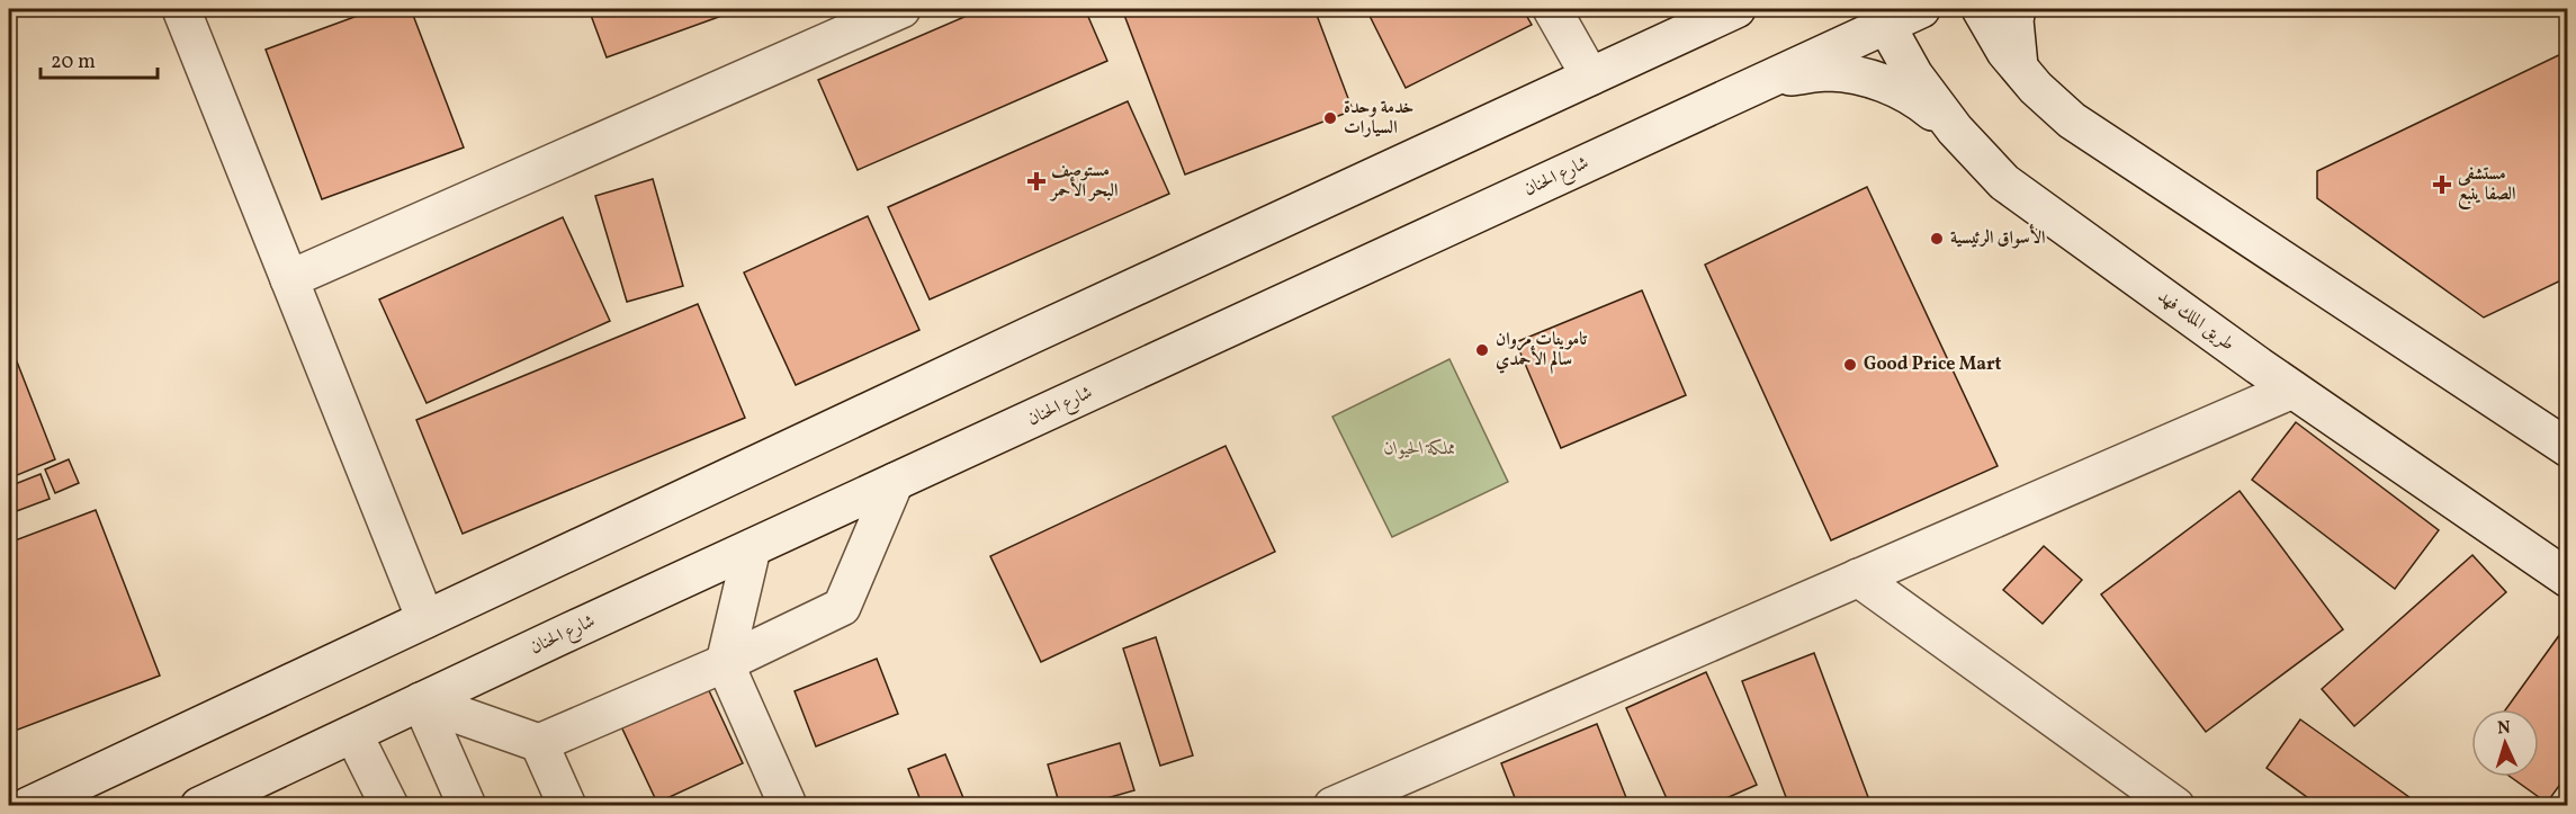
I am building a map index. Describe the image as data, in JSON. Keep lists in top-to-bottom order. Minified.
{"streets":{"main road":["شارع الحنان","طريق الملك فهد"]},"crossings":[["شارع الحنان","طريق الملك فهد"]],"parks":["مملكة الحيوان"],"places":{"other":["خدمة وحدة السيارات","الأسواق الرئيسية","تاموينات مروان سالم الأحمدي","Good Price Mart"],"health":["مستوصف البحر الأحمر","مستشفى الصفا ينبع"]},"scale_bar":"20 m","north":"top"}
